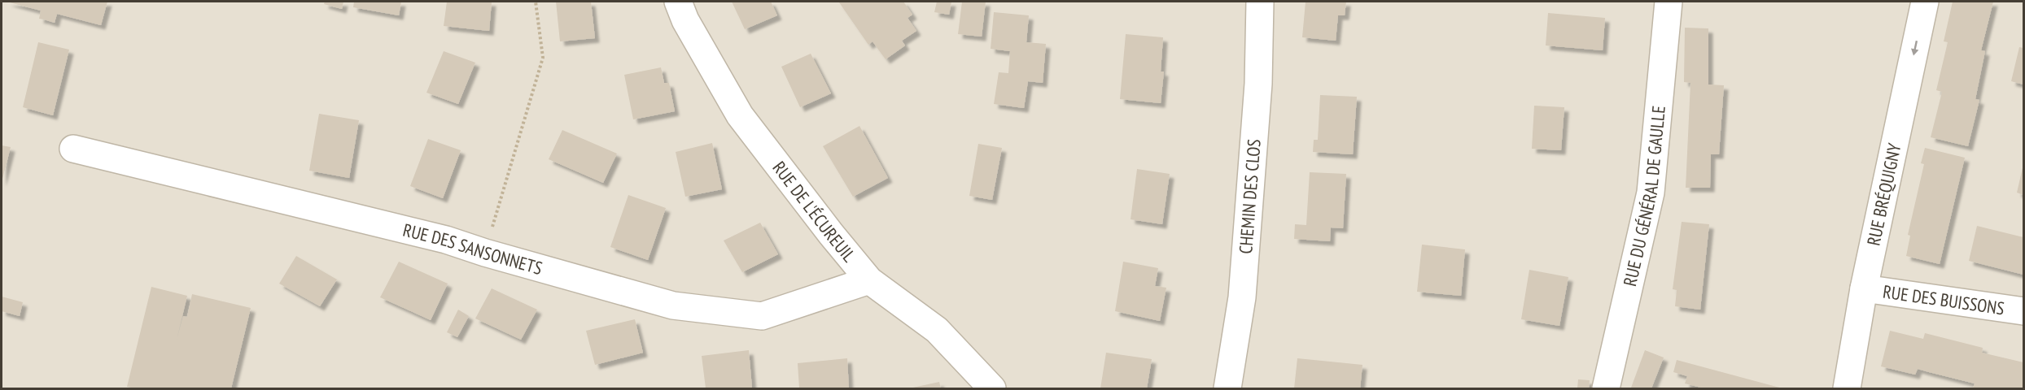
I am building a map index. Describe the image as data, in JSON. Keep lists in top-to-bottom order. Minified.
{"streets":{"street":["RUE BRÉQUIGNY","CHEMIN DES CLOS","RUE DU GÉNÉRAL DE GAULLE","RUE DE L'ÉCUREUIL","RUE DES SANSONNETS","RUE DES BUISSONS"]},"crossings":[["RUE BRÉQUIGNY","RUE DES BUISSONS"],["RUE DE L'ÉCUREUIL","RUE DES SANSONNETS"]],"one_way":["RUE BRÉQUIGNY"]}
